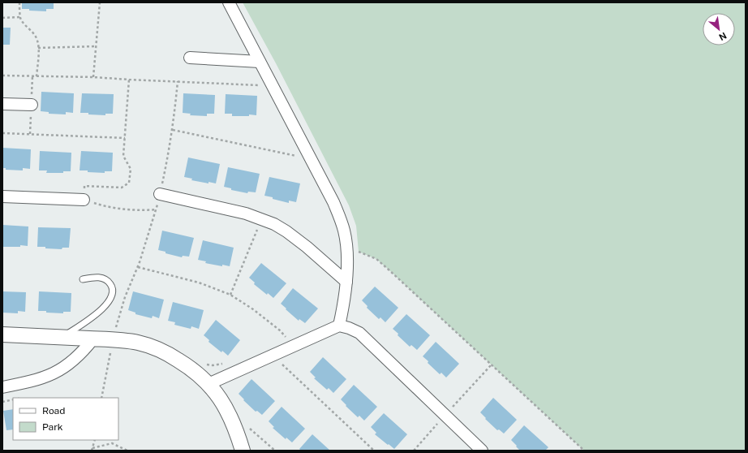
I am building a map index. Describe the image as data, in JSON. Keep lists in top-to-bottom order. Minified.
{"legend":["Road","Park"],"north":"bottom right"}
